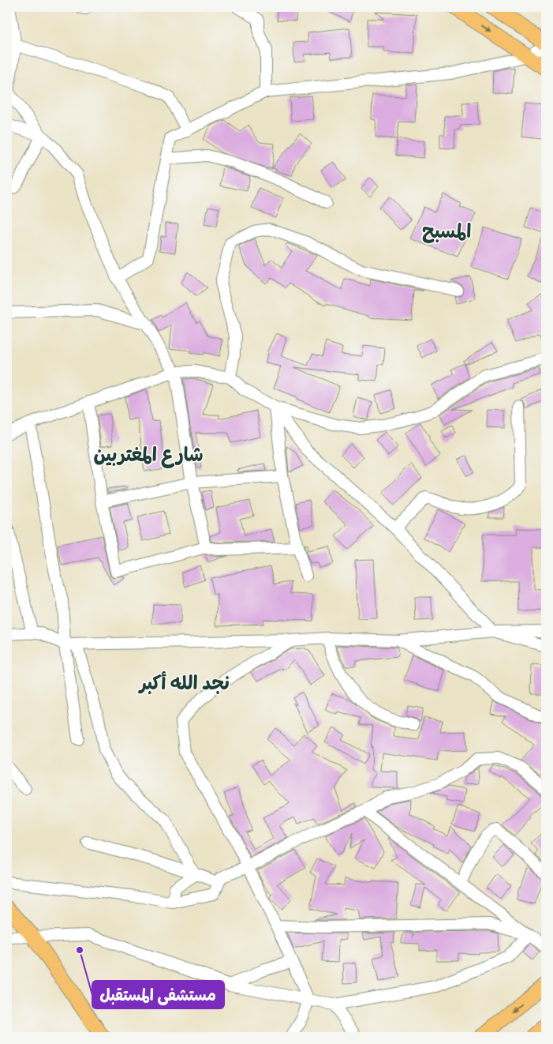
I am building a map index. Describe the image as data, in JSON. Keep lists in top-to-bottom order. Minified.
{"districts":["المسبح","شارع المغتربين","نجد الله أكبر"],"places":["مستشفى المستقبل"]}
